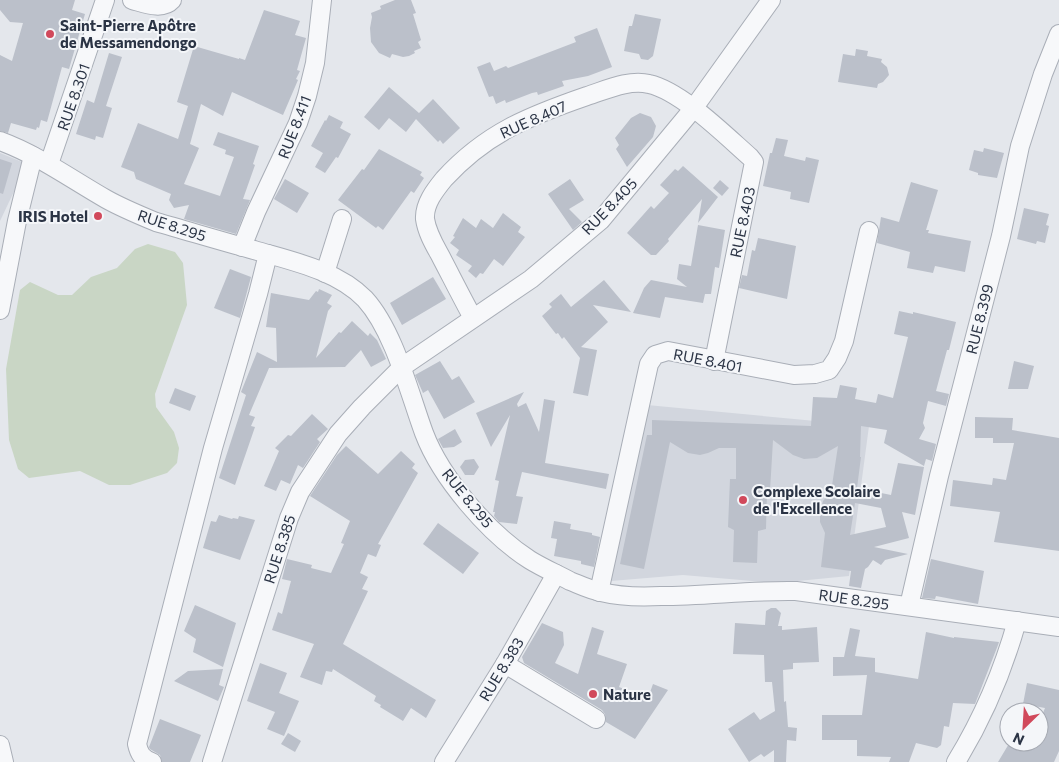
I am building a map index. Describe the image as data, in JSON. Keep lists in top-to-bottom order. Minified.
{"streets":{"street":["RUE 8.301","RUE 8.407","RUE 8.411","RUE 8.405","RUE 8.403","RUE 8.295","RUE 8.399","RUE 8.401","RUE 8.385","RUE 8.383"]},"crossings":[["RUE 8.301","RUE 8.295"],["RUE 8.407","RUE 8.405"],["RUE 8.407","RUE 8.403"],["RUE 8.411","RUE 8.295"],["RUE 8.405","RUE 8.403"],["RUE 8.405","RUE 8.295"],["RUE 8.405","RUE 8.385"],["RUE 8.403","RUE 8.401"],["RUE 8.295","RUE 8.399"],["RUE 8.295","RUE 8.401"],["RUE 8.295","RUE 8.385"],["RUE 8.295","RUE 8.383"]],"places":["Saint-Pierre Apôtre de Messamendongo","IRIS Hotel","Complexe Scolaire de l'Excellence","Nature"],"north":"bottom left"}
